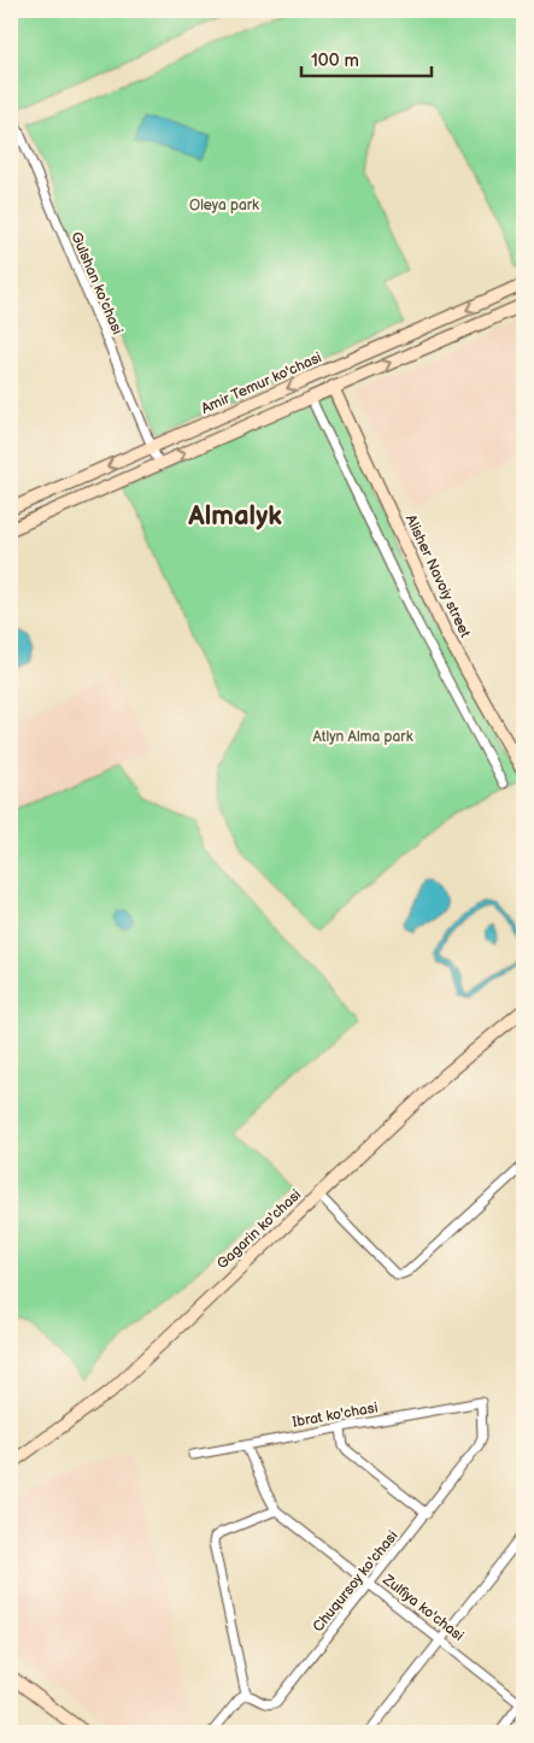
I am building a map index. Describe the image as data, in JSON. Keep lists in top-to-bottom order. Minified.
{"streets":{"main road":["Amir Temur ko'chasi","Alisher Navoiy street","Gagarin ko'chasi"],"street":["Gulshan ko'chasi","Ibrat ko'chasi","Chuqursoy ko'chasi","Zulfiya ko'chasi"]},"crossings":[["Gulshan ko'chasi","Amir Temur ko'chasi"],["Ibrat ko'chasi","Chuqursoy ko'chasi"],["Ibrat ko'chasi","Zulfiya ko'chasi"],["Chuqursoy ko'chasi","Zulfiya ko'chasi"]],"districts":["Almalyk"],"parks":["Oleya park","Atlyn Alma park"],"scale_bar":"100 m"}
